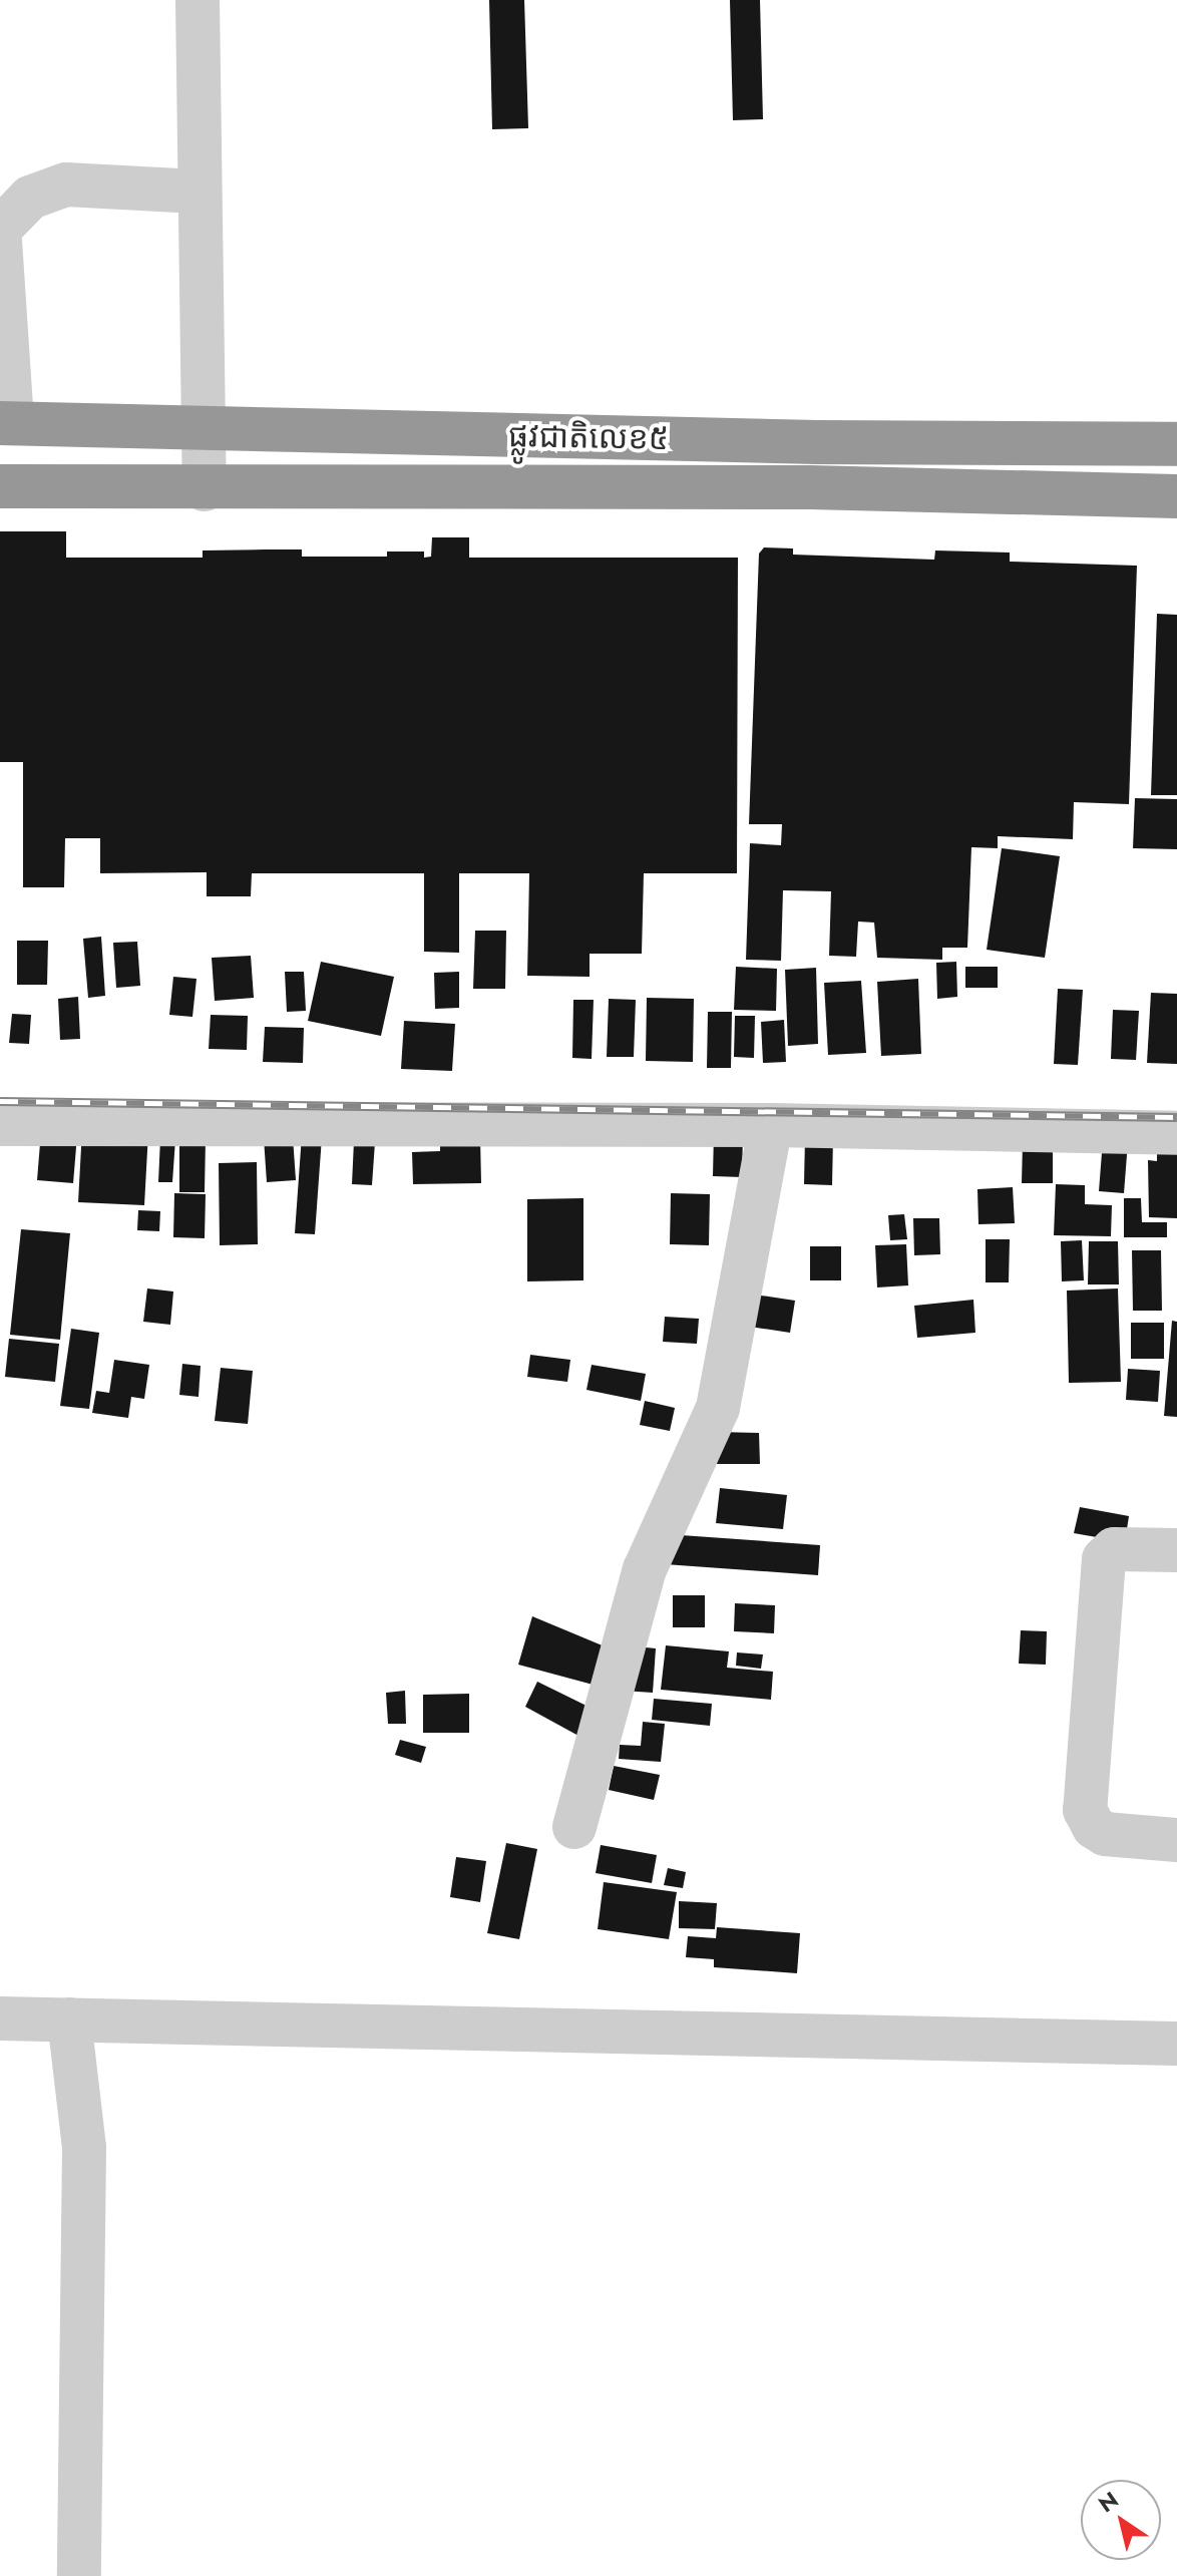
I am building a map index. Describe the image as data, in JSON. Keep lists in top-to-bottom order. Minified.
{"streets":{"highway":["ផ្លូវជាតិលេខ៥"]},"north":"top left"}
